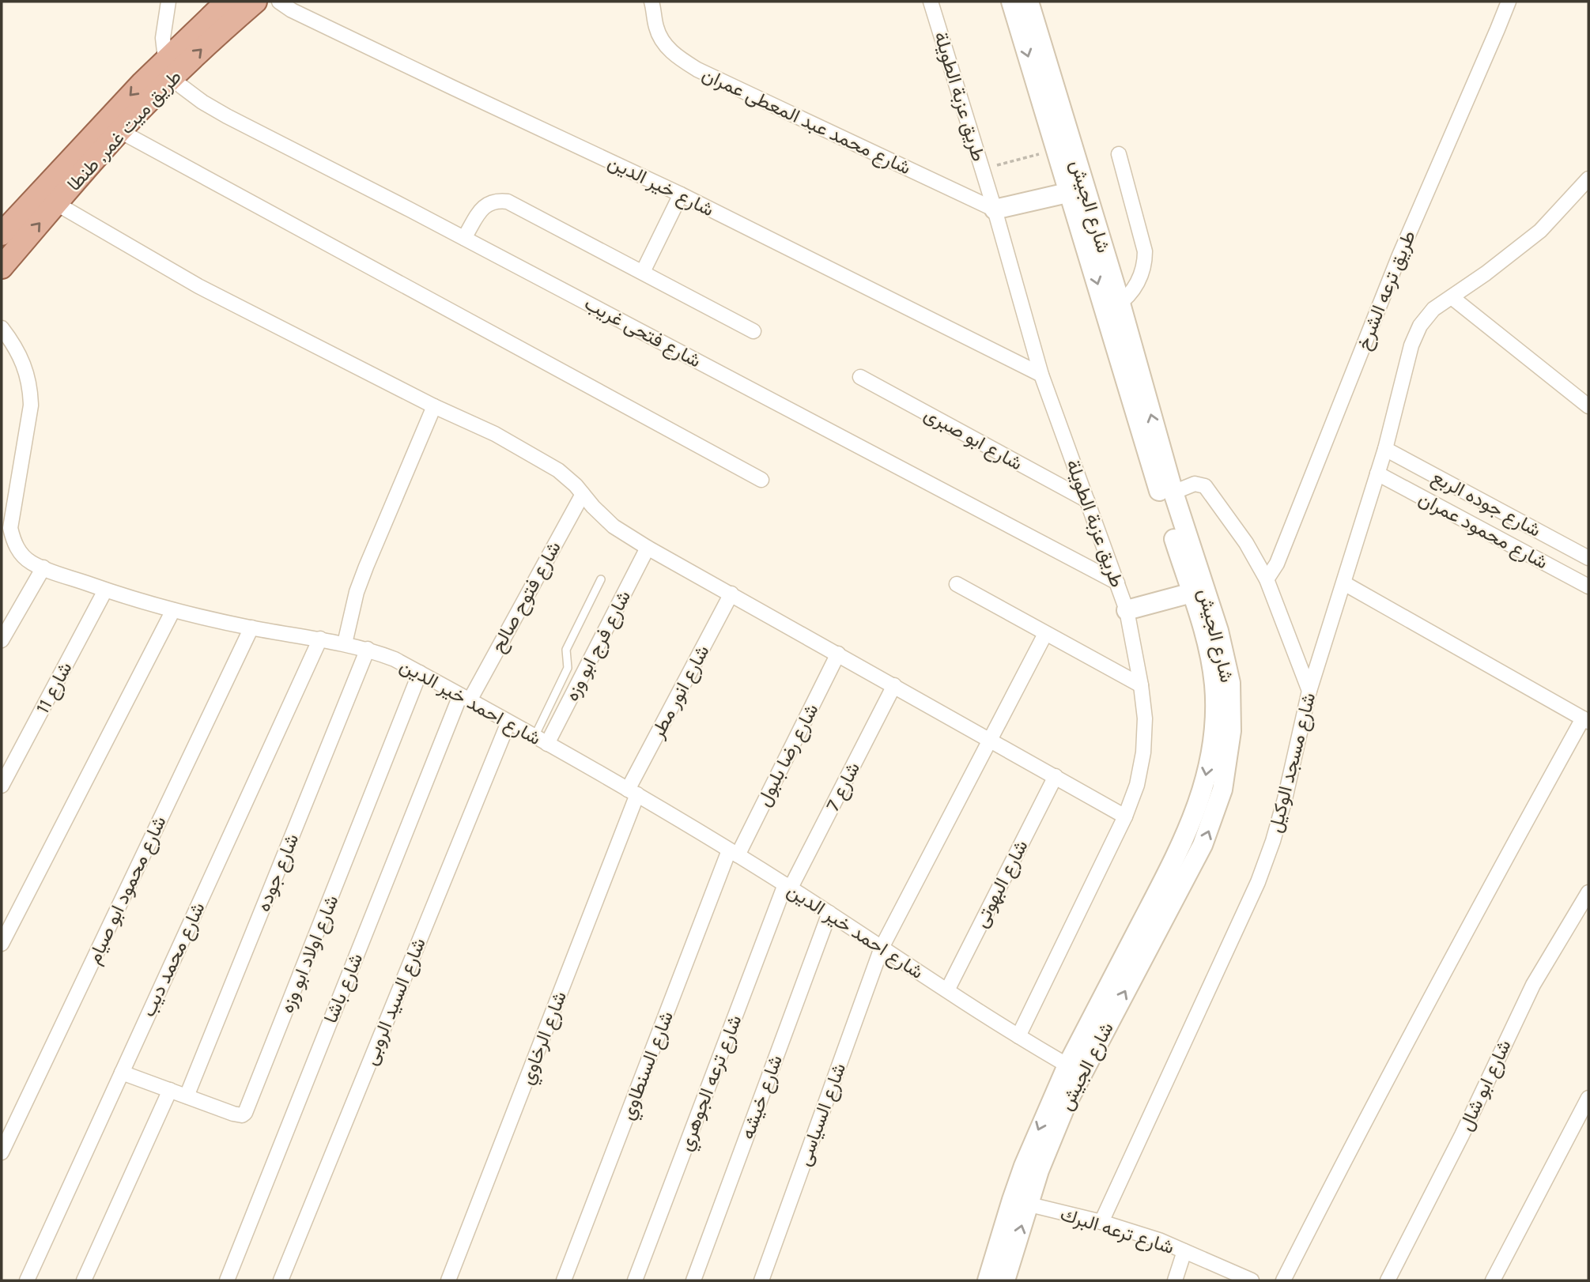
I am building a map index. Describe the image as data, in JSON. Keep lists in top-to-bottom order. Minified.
{"streets":{"main road":["طريق ميت غمر, طنطا","شارع الجيش"],"street":["طريق عزبة الطويلة","شارع محمد عبد المعطى عمران","شارع خير الدين","طريق ترعه الشرخ","شارع فتحى غريب","شارع ابو صبرى","شارع جوده الربع","شارع محمود عمران","شارع فتوح صالح","شارع فرج ابو وزه","شارع 11","شارع انور مطر","شارع احمد خير الدين","شارع رضا بلبول","شارع مسجد الوكيل","شارع 7","شارع جوده","شارع البهوتى","شارع محمود ابو صيام","شارع اولاد ابو وزه","شارع محمد ديب","شارع باشا","شارع السيد الروبى","شارع الرخاوي","شارع السنطاوي","شارع ترعه الجوهري","شارع ابو شال","شارع خيشه","شارع السياسى","شارع ترعه البرك"]},"crossings":[["طريق عزبة الطويلة","شارع محمد عبد المعطى عمران"],["طريق عزبة الطويلة","شارع خير الدين"],["طريق عزبة الطويلة","شارع فتحى غريب"],["طريق عزبة الطويلة","شارع ابو صبرى"],["طريق عزبة الطويلة","شارع احمد خير الدين"],["طريق ميت غمر, طنطا","شارع فتحى غريب"],["شارع الجيش","شارع احمد خير الدين"],["شارع الجيش","شارع ترعه البرك"],["شارع جوده الربع","شارع مسجد الوكيل"],["شارع محمود عمران","شارع مسجد الوكيل"],["شارع فتوح صالح","شارع احمد خير الدين"],["شارع فتوح صالح","شارع باشا"],["شارع فرج ابو وزه","شارع احمد خير الدين"],["شارع 11","شارع احمد خير الدين"],["شارع انور مطر","شارع احمد خير الدين"],["شارع انور مطر","شارع الرخاوي"],["شارع احمد خير الدين","شارع رضا بلبول"],["شارع احمد خير الدين","شارع 7"],["شارع احمد خير الدين","شارع جوده"],["شارع احمد خير الدين","شارع البهوتى"],["شارع احمد خير الدين","شارع محمود ابو صيام"],["شارع احمد خير الدين","شارع اولاد ابو وزه"],["شارع احمد خير الدين","شارع محمد ديب"],["شارع احمد خير الدين","شارع باشا"],["شارع احمد خير الدين","شارع السيد الروبى"],["شارع احمد خير الدين","شارع الرخاوي"],["شارع احمد خير الدين","شارع السنطاوي"],["شارع احمد خير الدين","شارع ترعه الجوهري"],["شارع احمد خير الدين","شارع خيشه"],["شارع احمد خير الدين","شارع السياسى"],["شارع رضا بلبول","شارع السنطاوي"],["شارع مسجد الوكيل","شارع ترعه البرك"],["شارع 7","شارع ترعه الجوهري"],["شارع جوده","شارع اولاد ابو وزه"],["شارع اولاد ابو وزه","شارع محمد ديب"]]}
